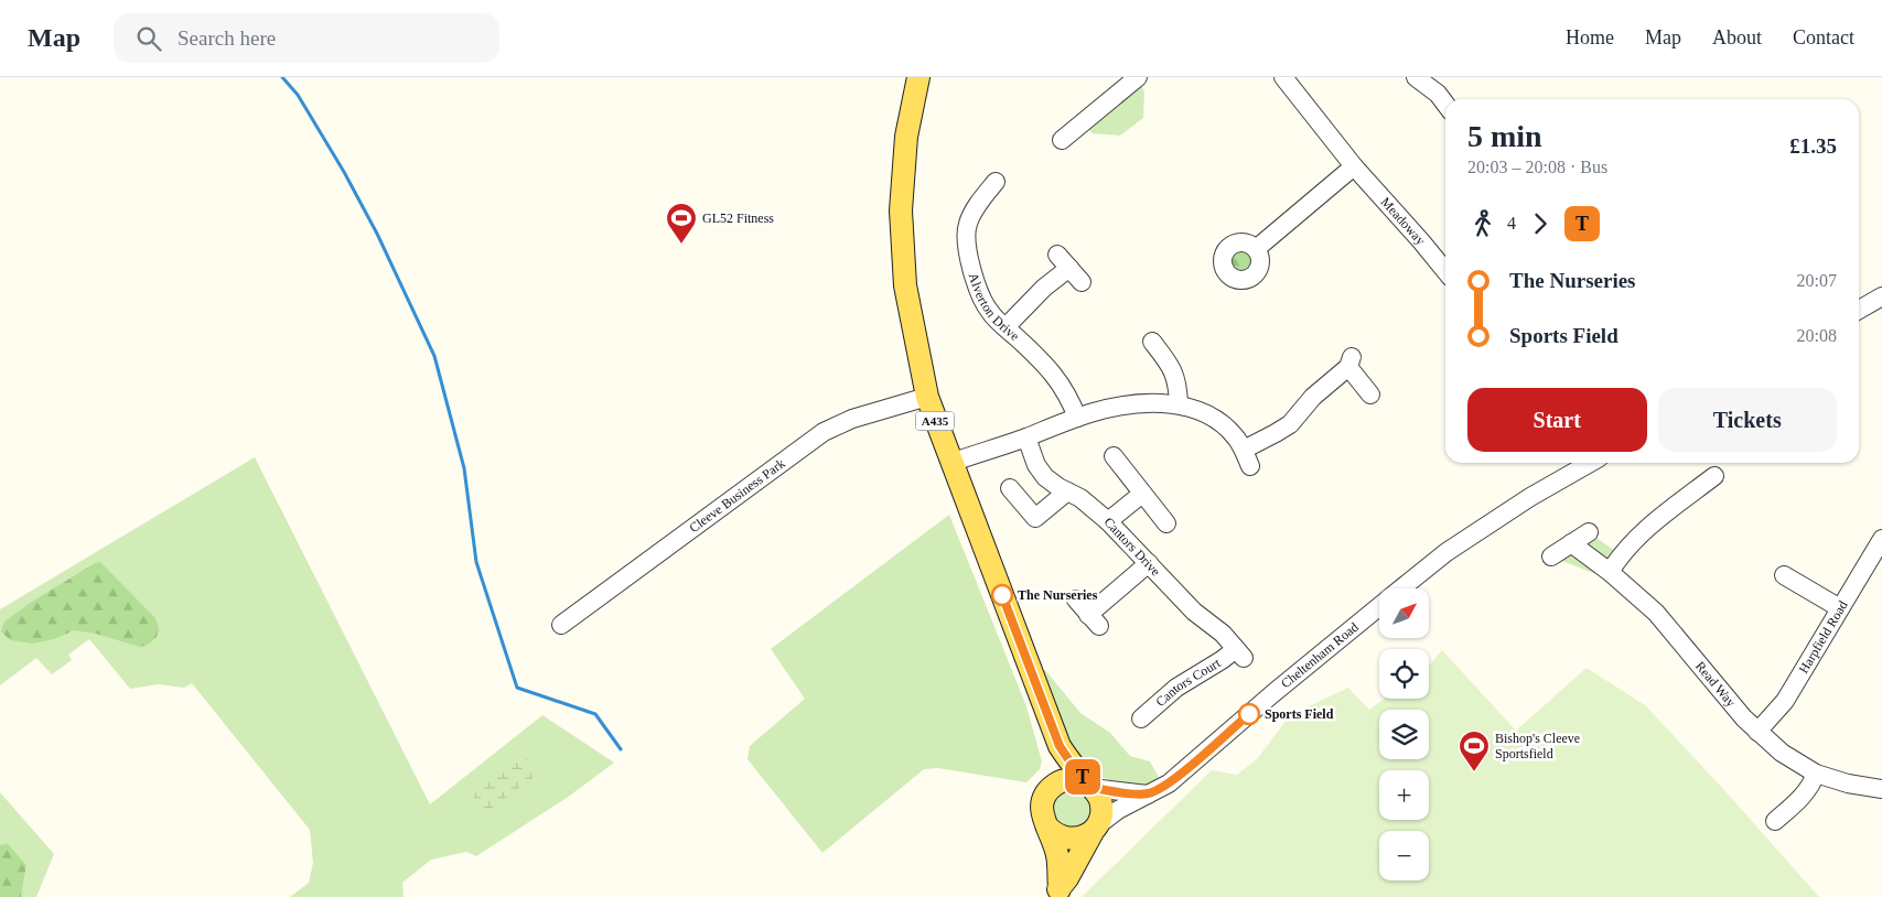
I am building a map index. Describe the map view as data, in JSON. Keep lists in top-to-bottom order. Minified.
{"streets":{"main road":["A435"],"street":["Meadoway","Alverton Drive","Cleeve Business Park","Cantors Drive","Harpfield Road","Cheltenham Road","Cantors Court","Read Way"]},"crossings":[["A435","Cleeve Business Park"],["A435","Cheltenham Road"],["Cantors Drive","Cantors Court"],["Harpfield Road","Read Way"]],"places":{"sports":["GL52 Fitness","Bishop's Cleeve Sportsfield"],"other":["The Nurseries","Sports Field"]},"lines":["bus line T"],"north":"top right","page":{"header":"Map","search":"Search here","nav":["Home","Map","About","Contact"],"on_map":"T","heading":["5 min","20:03 – 20:08 · Bus","£1.35"],"legs":["4","T"],"list":[{"name":"The Nurseries","value":"20:07"},{"name":"Sports Field","value":"20:08"}],"buttons":["Start","Tickets"],"map_buttons":["+","−"]}}
